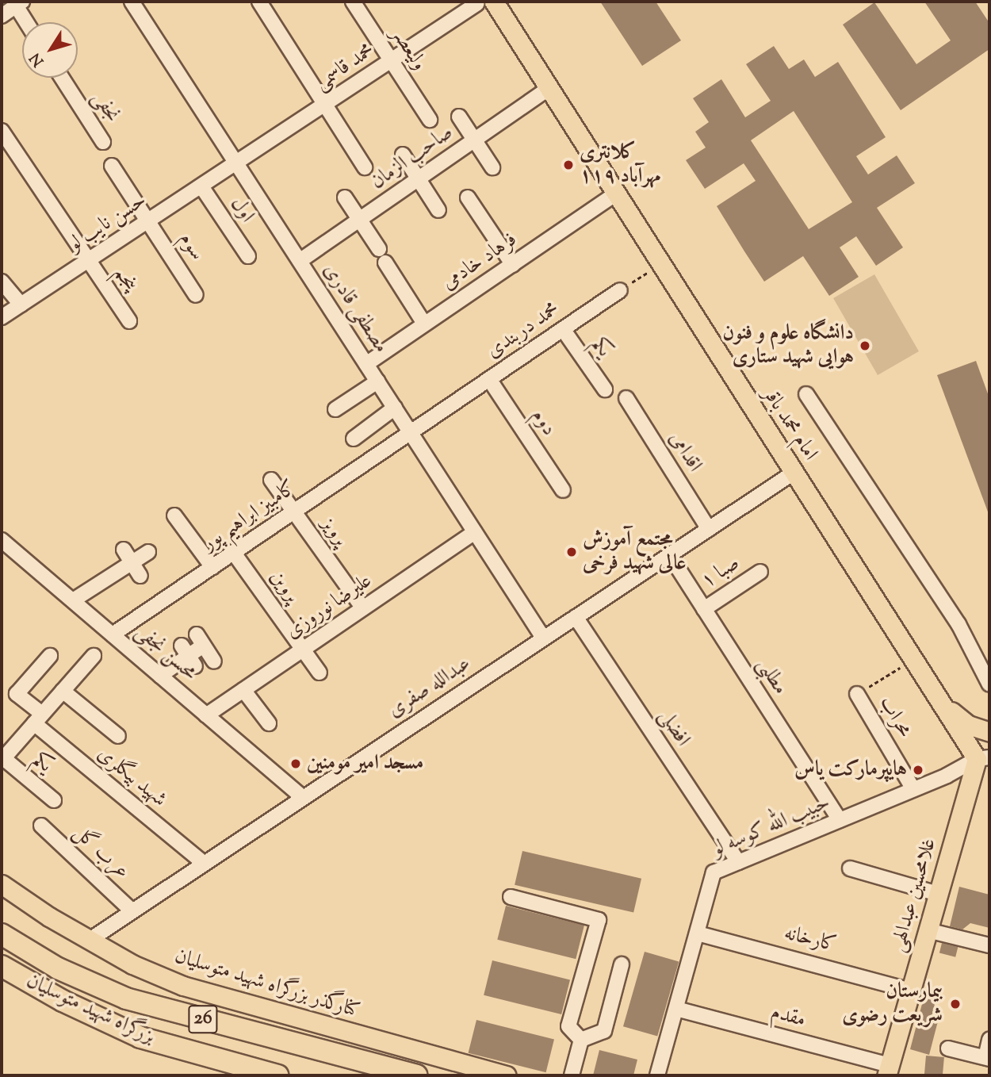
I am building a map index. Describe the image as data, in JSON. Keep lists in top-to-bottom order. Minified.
{"streets":{"highway":["بزرگراه شهید متوسلیان","26"],"main road":["امام محمد باقر","غلامحسین عبدالهی","کنارگذر بزرگراه شهید متوسلیان"],"street":["ولیعصر","محمد قاسمی","نجفی","صاحب الزمان","اول","حسن نایب لو","سوم","فرهاد خادمی","پنجم","مصطفی قادری","محمد دربندی","یکم","دوم","اقدامی","کامبیز ابراهیم پور","پرویز","صبا ۱","پروین","علیرضا نوروزی","محسن نجفی","مطلبی","عبدالله صفری","محراب","افضلی","شهید بیگلری","حبیب الله کوسه لو","عرب گل","کارخانه","مقدم"]},"crossings":[["ولیعصر","محمد قاسمی"],["محمد قاسمی","حسن نایب لو"],["محمد قاسمی","مصطفی قادری"],["محمد قاسمی","امام محمد باقر"],["صاحب الزمان","مصطفی قادری"],["صاحب الزمان","امام محمد باقر"],["اول","حسن نایب لو"],["حسن نایب لو","سوم"],["حسن نایب لو","پنجم"],["حسن نایب لو","مصطفی قادری"],["فرهاد خادمی","مصطفی قادری"],["فرهاد خادمی","امام محمد باقر"],["مصطفی قادری","محمد دربندی"],["مصطفی قادری","کامبیز ابراهیم پور"],["مصطفی قادری","علیرضا نوروزی"],["مصطفی قادری","عبدالله صفری"],["محمد دربندی","یکم"],["محمد دربندی","دوم"],["محمد دربندی","کامبیز ابراهیم پور"],["امام محمد باقر","عبدالله صفری"],["امام محمد باقر","محراب"],["امام محمد باقر","حبیب الله کوسه لو"],["امام محمد باقر","غلامحسین عبدالهی"],["اقدامی","عبدالله صفری"],["کامبیز ابراهیم پور","پرویز"],["کامبیز ابراهیم پور","پروین"],["کامبیز ابراهیم پور","محسن نجفی"],["پرویز","علیرضا نوروزی"],["صبا ۱","مطلبی"],["پروین","علیرضا نوروزی"],["علیرضا نوروزی","محسن نجفی"],["محسن نجفی","عبدالله صفری"],["مطلبی","عبدالله صفری"],["مطلبی","حبیب الله کوسه لو"],["عبدالله صفری","افضلی"],["عبدالله صفری","شهید بیگلری"],["عبدالله صفری","عرب گل"],["عبدالله صفری","کنارگذر بزرگراه شهید متوسلیان"],["محراب","حبیب الله کوسه لو"],["افضلی","حبیب الله کوسه لو"],["حبیب الله کوسه لو","غلامحسین عبدالهی"],["حبیب الله کوسه لو","کارخانه"],["حبیب الله کوسه لو","مقدم"],["غلامحسین عبدالهی","کارخانه"],["غلامحسین عبدالهی","مقدم"]],"places":["کلانتری ۱۱۹ مهرآباد","دانشگاه علوم و فنون هوایی شهید ستاری","مجتمع آموزش عالی شهید فرخی","مسجد امیر مومنین","هایپرمارکت یاس","بیمارستان شریعت رضوی"],"north":"bottom left"}
